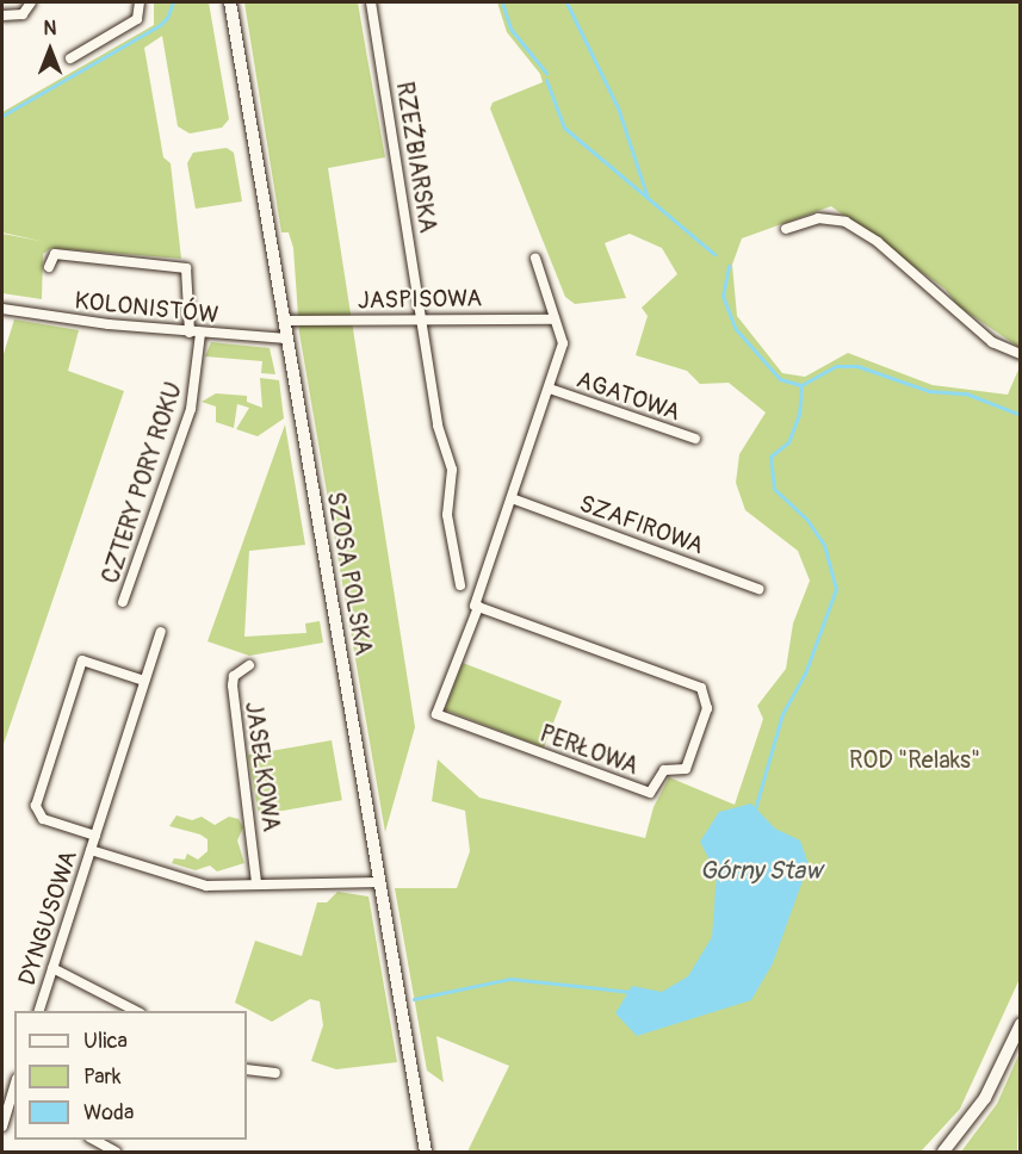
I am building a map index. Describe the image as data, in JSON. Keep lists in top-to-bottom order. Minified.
{"streets":{"street":["RZEŹBIARSKA","JASPISOWA","KOLONISTÓW","AGATOWA","CZTERY PORY ROKU","SZAFIROWA","SZOSA POLSKA","PERŁOWA","JASEŁKOWA","DYNGUSOWA"]},"crossings":[["RZEŹBIARSKA","JASPISOWA"],["JASPISOWA","SZOSA POLSKA"],["JASPISOWA","PERŁOWA"],["KOLONISTÓW","CZTERY PORY ROKU"],["KOLONISTÓW","SZOSA POLSKA"],["AGATOWA","PERŁOWA"],["SZAFIROWA","PERŁOWA"]],"water":["Górny Staw"],"parks":["ROD \"Relaks\""],"legend":["Ulica","Park","Woda"],"north":"top"}
